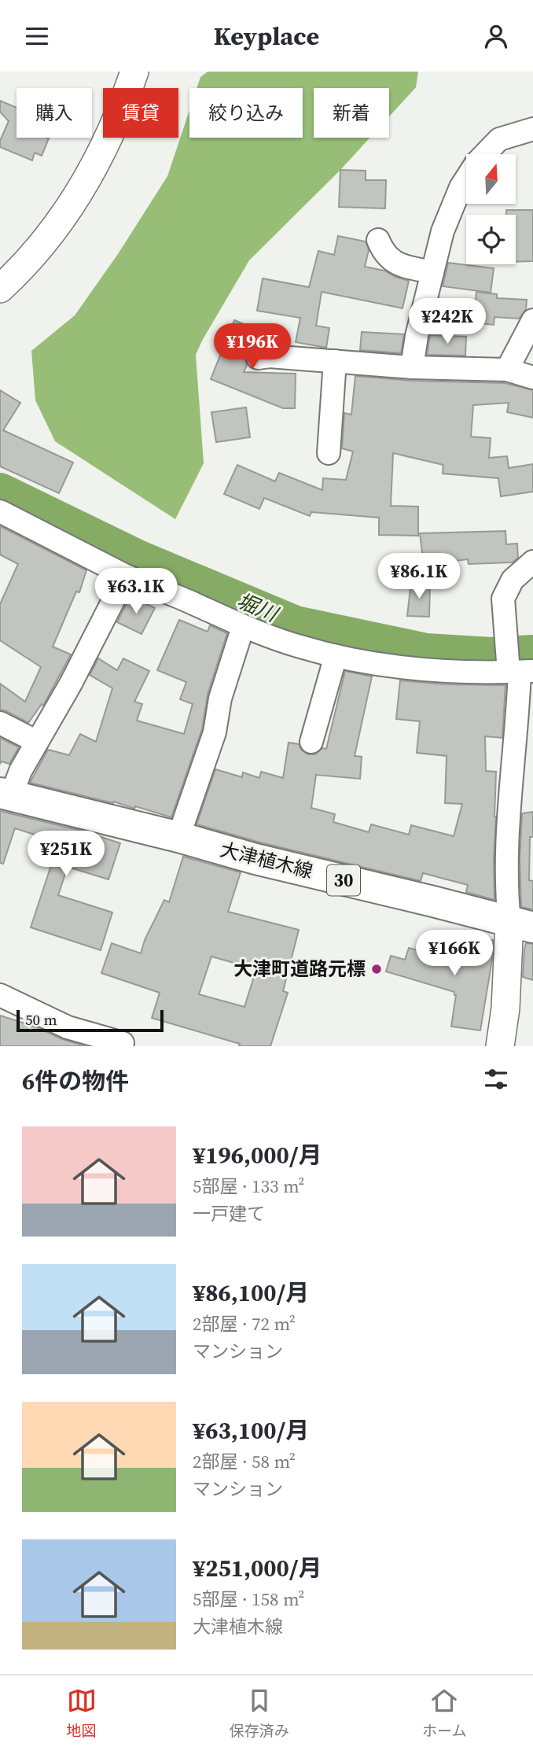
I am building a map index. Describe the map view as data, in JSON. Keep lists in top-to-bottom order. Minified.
{"streets":{"main road":["大津植木線","30"]},"water":["堀川"],"places":["大津町道路元標"],"scale_bar":"50 m","north":"top","page":{"header":"Keyplace","chip":["購入","賃貸","絞り込み","新着"],"price":["¥242K","¥196K","¥86.1K","¥63.1K","¥251K","¥166K"],"scale":"50 m","heading":"6件の物件","list":[{"name":"¥196,000/月","note":"5部屋 · 133 m² · 一戸建て"},{"name":"¥86,100/月","note":"2部屋 · 72 m² · マンション"},{"name":"¥63,100/月","note":"2部屋 · 58 m² · マンション"},{"name":"¥251,000/月","note":"5部屋 · 158 m² · 大津植木線"}],"tabs":["地図","保存済み","ホーム"]}}
